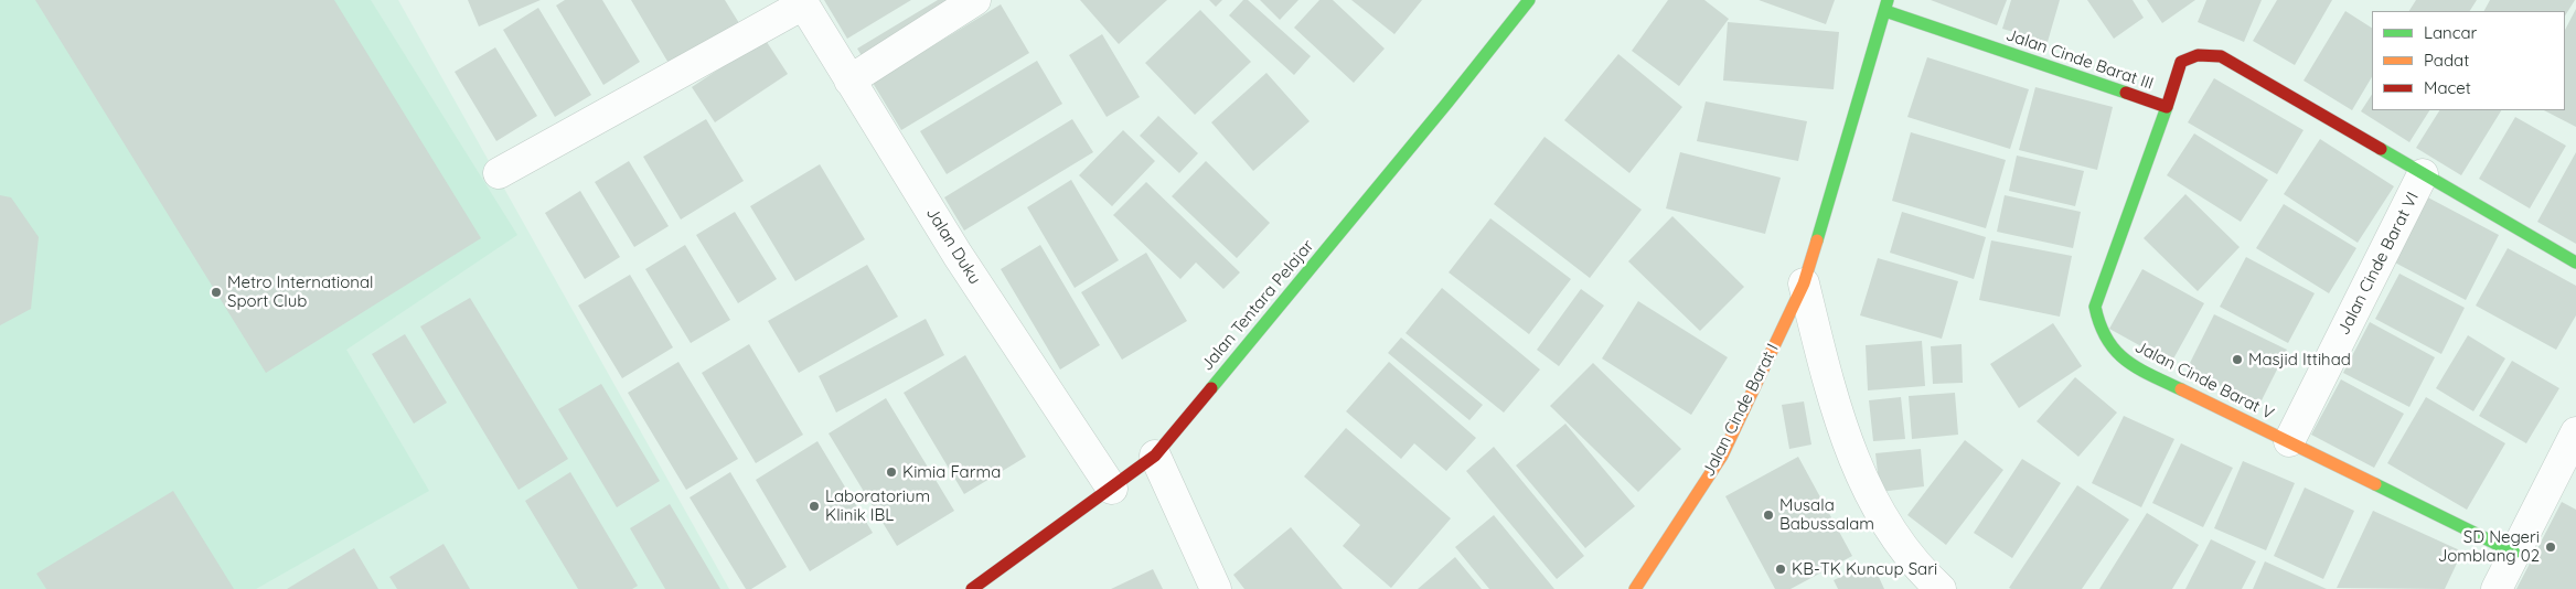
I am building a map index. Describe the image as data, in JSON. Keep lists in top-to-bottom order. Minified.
{"streets":{"street":["Jalan Cinde Barat III","Jalan Duku","Jalan Cinde Barat VI","Jalan Tentara Pelajar","Jalan Cinde Barat V","Jalan Cinde Barat I"]},"crossings":[["Jalan Cinde Barat III","Jalan Cinde Barat VI"],["Jalan Cinde Barat III","Jalan Cinde Barat V"],["Jalan Cinde Barat III","Jalan Cinde Barat I"],["Jalan Duku","Jalan Tentara Pelajar"],["Jalan Cinde Barat VI","Jalan Cinde Barat V"]],"places":["Metro International Sport Club","Masjid Ittihad","Kimia Farma","Laboratorium Klinik IBL","Musala Babussalam","SD Negeri Jomblang 02","KB-TK Kuncup Sari"],"legend":["Lancar","Padat","Macet"]}
